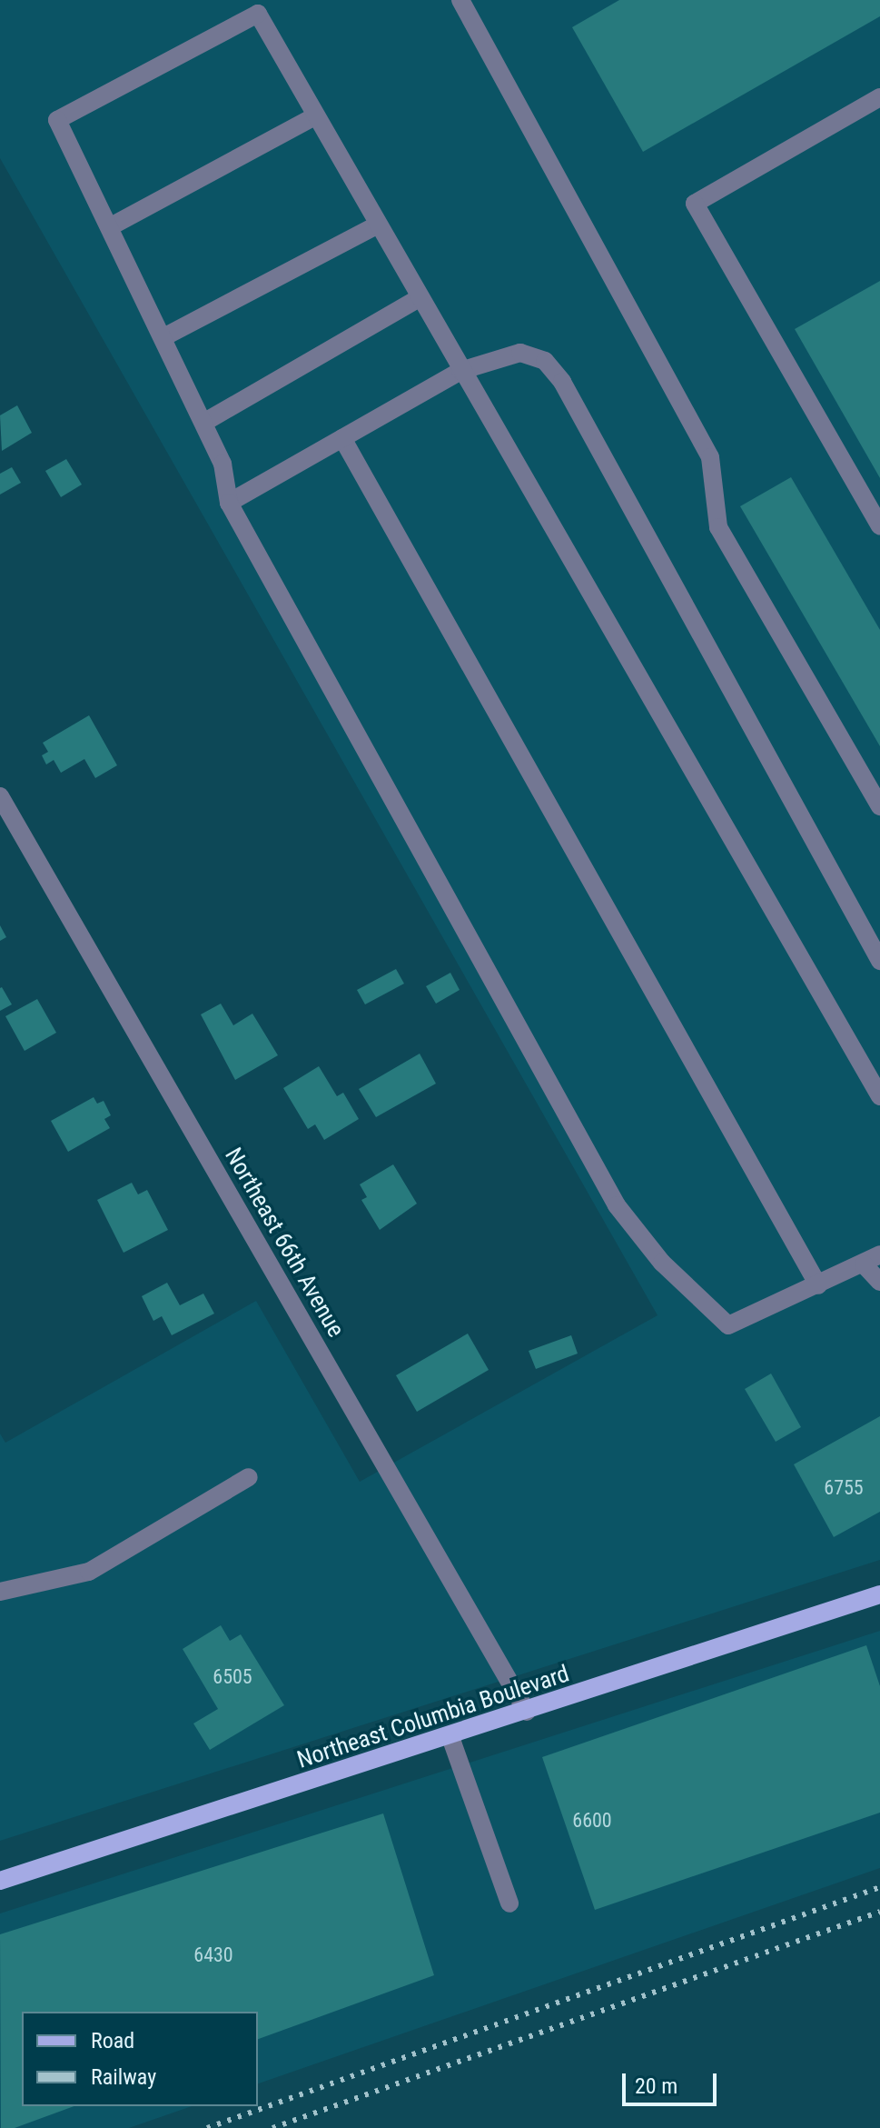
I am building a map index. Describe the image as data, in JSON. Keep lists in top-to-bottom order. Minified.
{"streets":{"main road":["Northeast Columbia Boulevard"],"street":["Northeast 66th Avenue"]},"crossings":[["Northeast 66th Avenue","Northeast Columbia Boulevard"]],"house_numbers":["6755","6505","6600","6430"],"legend":["Road","Railway"],"scale_bar":"20 m"}
